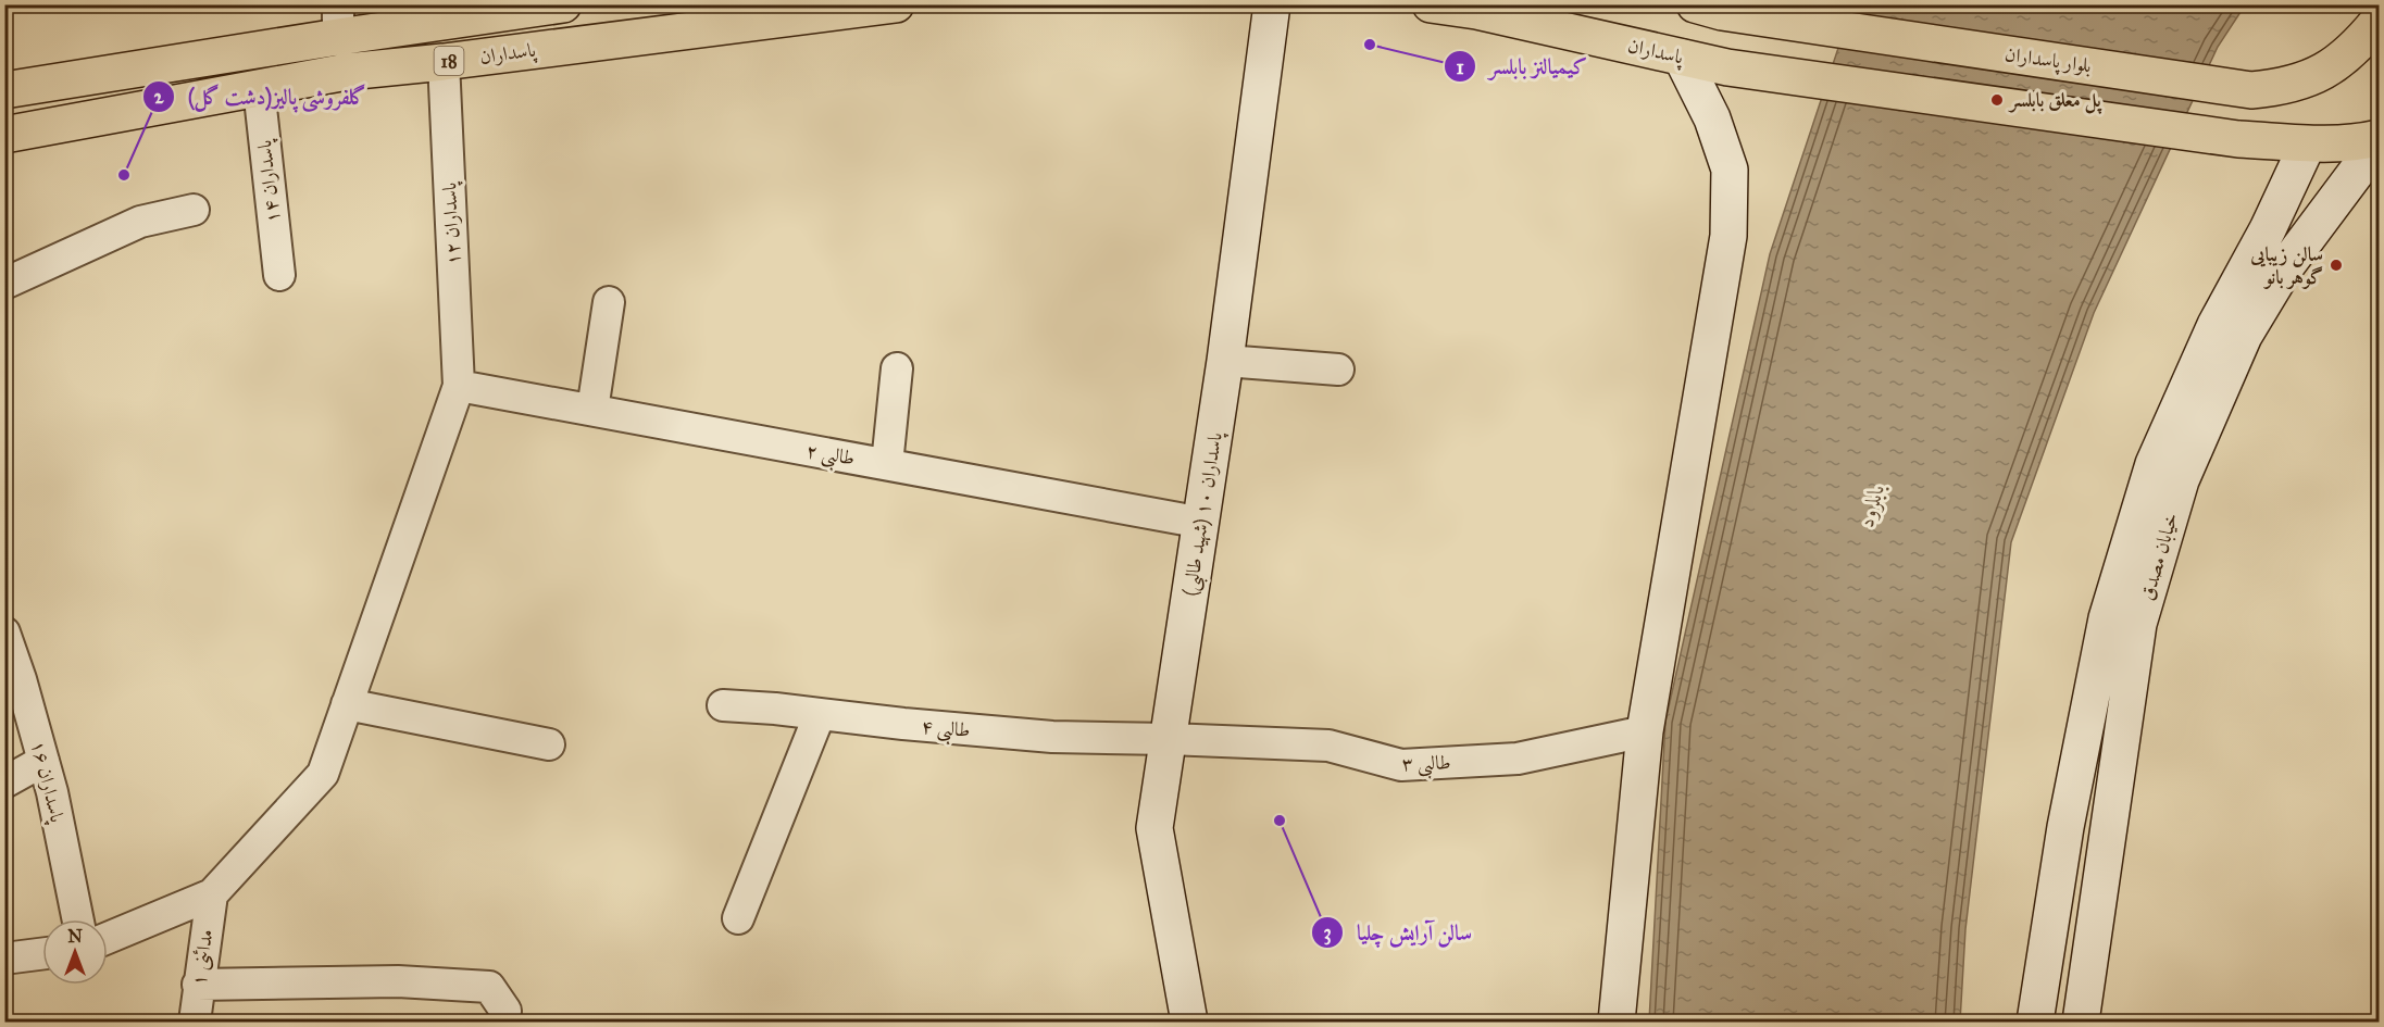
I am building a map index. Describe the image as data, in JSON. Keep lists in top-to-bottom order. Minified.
{"streets":{"main road":["پاسداران","بلوار پاسداران","18"],"street":["پاسداران ۱۴","پاسداران ۱۲","طالبی ۲","پاسداران ۱۰ (شهید طالبی)","خیابان مصدق","طالبی ۴","طالبی ۳","پاسداران ۱۶","مدائنی ۱"]},"crossings":[["پاسداران","پاسداران ۱۴"],["پاسداران","پاسداران ۱۲"],["پاسداران","خیابان مصدق"],["پاسداران ۱۲","طالبی ۲"],["طالبی ۲","پاسداران ۱۰ (شهید طالبی)"],["پاسداران ۱۰ (شهید طالبی)","طالبی ۴"],["پاسداران ۱۰ (شهید طالبی)","طالبی ۳"],["طالبی ۴","طالبی ۳"]],"water":["بابلرود"],"places":["کیمیالنز بابلسر","پل معلق بابلسر","گلفروشی پالیز(دشت گل)","سالن زیبایی گوهر بانو","سالن آرایش چلیا"],"north":"top"}
